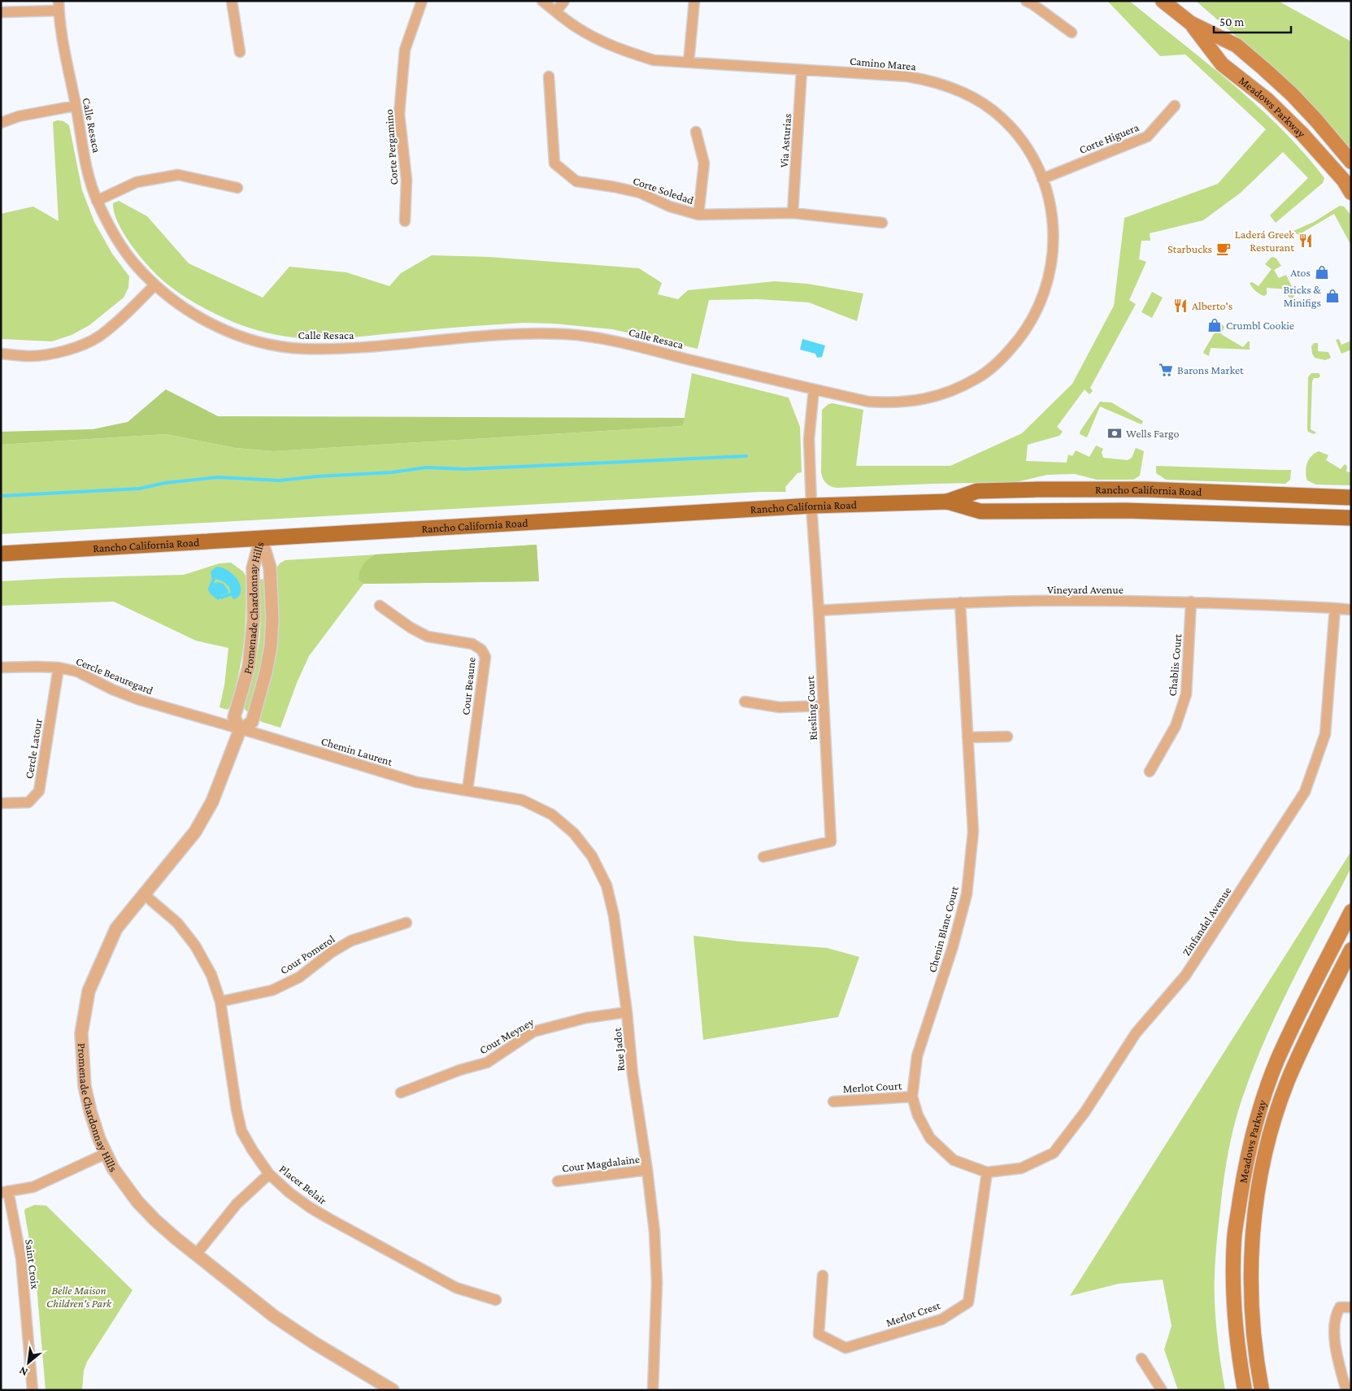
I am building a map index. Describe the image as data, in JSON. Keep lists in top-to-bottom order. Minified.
{"streets":{"main road":["Meadows Parkway","Rancho California Road"],"street":["Camino Marea","Calle Resaca","Corte Higuera","Via Asturias","Corte Pergamino","Corte Soledad","Vineyard Avenue","Promenade Chardonnay Hills","Chablis Court","Cercle Beauregard","Cour Beaune","Riesling Court","Cercle Latour","Chemin Laurent","Zinfandel Avenue","Chenin Blanc Court","Cour Pomerol","Cour Meyney","Rue Jadot","Merlot Court","Cour Magdalaine","Placer Belair","Saint Croix","Merlot Crest"]},"crossings":[["Camino Marea","Calle Resaca"],["Camino Marea","Corte Higuera"],["Camino Marea","Via Asturias"],["Camino Marea","Riesling Court"],["Calle Resaca","Riesling Court"],["Via Asturias","Corte Soledad"],["Rancho California Road","Promenade Chardonnay Hills"],["Rancho California Road","Riesling Court"],["Vineyard Avenue","Chablis Court"],["Vineyard Avenue","Riesling Court"],["Vineyard Avenue","Zinfandel Avenue"],["Vineyard Avenue","Chenin Blanc Court"],["Promenade Chardonnay Hills","Cercle Beauregard"],["Promenade Chardonnay Hills","Chemin Laurent"],["Promenade Chardonnay Hills","Placer Belair"],["Cercle Beauregard","Cercle Latour"],["Cercle Beauregard","Chemin Laurent"],["Cour Beaune","Chemin Laurent"],["Cour Beaune","Rue Jadot"],["Chemin Laurent","Rue Jadot"],["Zinfandel Avenue","Chenin Blanc Court"],["Zinfandel Avenue","Merlot Crest"],["Chenin Blanc Court","Merlot Court"],["Chenin Blanc Court","Merlot Crest"],["Cour Pomerol","Placer Belair"],["Cour Meyney","Rue Jadot"],["Rue Jadot","Cour Magdalaine"]],"parks":["Belle Maison Children's Park"],"places":{"restaurant":["Laderá Greek Resturant","Alberto's"],"cafe":["Starbucks"],"shop":["Atos","Bricks & Minifigs","Crumbl Cookie"],"supermarket":["Barons Market"],"bank":["Wells Fargo"]},"scale_bar":"50 m","north":"bottom left"}
